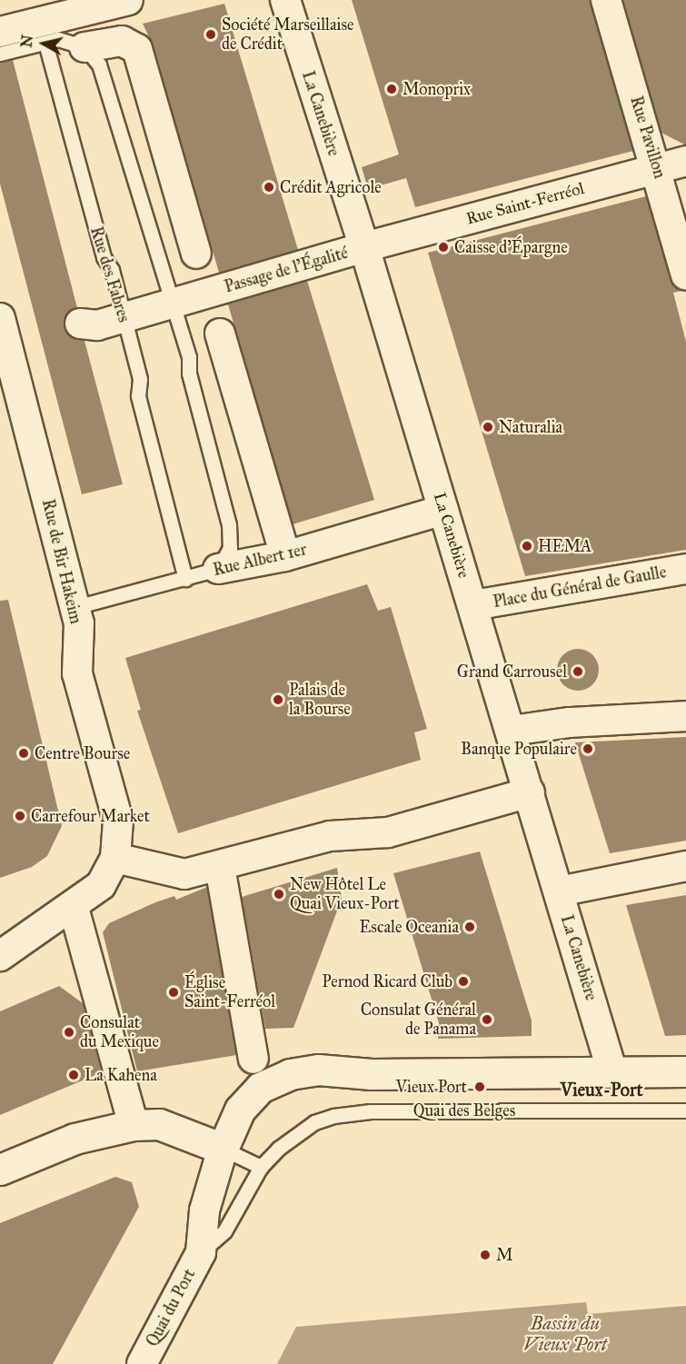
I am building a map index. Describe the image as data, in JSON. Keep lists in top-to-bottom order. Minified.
{"streets":{"street":["La Canebière","Rue Pavillon","Rue Saint-Ferréol","Passage de l'Égalité","Rue Albert 1er","Rue de Bir Hakeim","Place du Général de Gaulle","Quai du Port"],"lane":["Rue des Fabres","Quai des Belges"]},"crossings":[["La Canebière","Rue Saint-Ferréol"],["La Canebière","Passage de l'Égalité"],["La Canebière","Rue Albert 1er"],["La Canebière","Place du Général de Gaulle"],["Rue Pavillon","Rue Saint-Ferréol"],["Rue Saint-Ferréol","Passage de l'Égalité"],["Passage de l'Égalité","Rue des Fabres"],["Rue des Fabres","Rue Albert 1er"],["Rue Albert 1er","Rue de Bir Hakeim"],["Quai des Belges","Quai du Port"]],"districts":["Vieux-Port"],"water":["Bassin du Vieux Port"],"places":["Société Marseillaise de Crédit","Monoprix","Crédit Agricole","Caisse d'Épargne","Naturalia","HEMA","Grand Carrousel","Palais de la Bourse","Banque Populaire","Centre Bourse","Carrefour Market","New Hôtel Le Quai Vieux-Port","Escale Oceania","Pernod Ricard Club","Église Saint-Ferréol","Consulat Général de Panama","Consulat du Mexique","La Kahena","Vieux Port","M"],"north":"left"}
